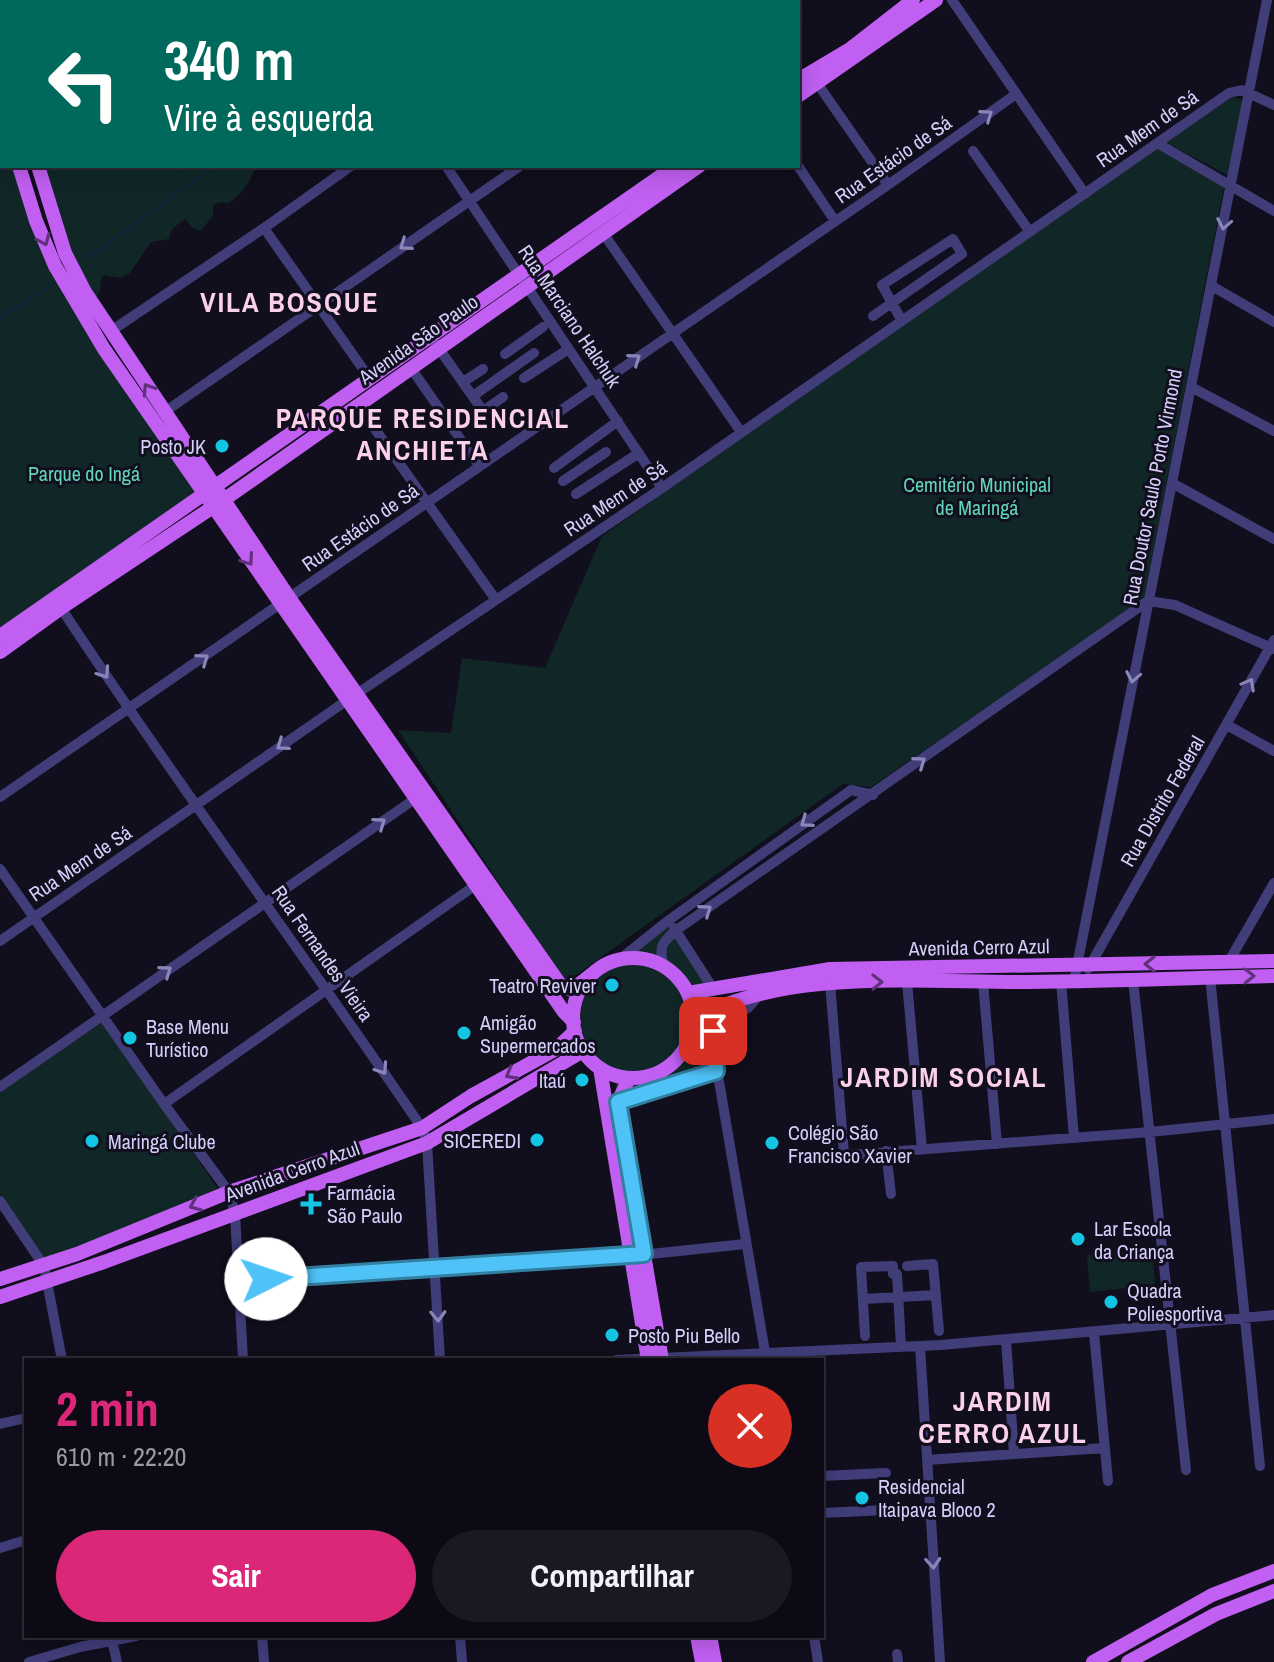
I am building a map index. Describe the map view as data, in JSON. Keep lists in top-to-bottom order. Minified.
{"streets":{"main road":["Avenida São Paulo","Avenida Cerro Azul"],"street":["Rua Mem de Sá","Rua Estácio de Sá","Rua Marciano Halchuk","Rua Doutor Saulo Porto Virmond","Rua Distrito Federal","Rua Fernandes Vieira"]},"crossings":[["Rua Mem de Sá","Rua Marciano Halchuk"],["Rua Mem de Sá","Rua Doutor Saulo Porto Virmond"],["Rua Mem de Sá","Rua Fernandes Vieira"],["Rua Estácio de Sá","Rua Marciano Halchuk"],["Rua Estácio de Sá","Rua Fernandes Vieira"],["Rua Marciano Halchuk","Avenida São Paulo"],["Avenida São Paulo","Rua Fernandes Vieira"],["Rua Doutor Saulo Porto Virmond","Rua Distrito Federal"],["Rua Doutor Saulo Porto Virmond","Avenida Cerro Azul"],["Rua Distrito Federal","Avenida Cerro Azul"],["Avenida Cerro Azul","Rua Fernandes Vieira"]],"one_way":["Rua Estácio de Sá","Rua Doutor Saulo Porto Virmond","Rua Fernandes Vieira"],"districts":["VILA BOSQUE","PARQUE RESIDENCIAL ANCHIETA","JARDIM SOCIAL","JARDIM CERRO AZUL"],"parks":["Parque do Ingá","Cemitério Municipal de Maringá"],"places":{"other":["Posto JK","Teatro Reviver","Amigão Supermercados","Base Menu Turístico","Itaú","SICEREDI","Maringá Clube","Colégio São Francisco Xavier","Lar Escola da Criança","Quadra Poliesportiva","Posto Piu Bello","Residencial Itaipava Bloco 2"],"health":["Farmácia São Paulo"]},"page":{"turn":["340 m","Vire à esquerda"],"heading":["2 min","610 m · 22:20"],"buttons":["Sair","Compartilhar"]}}
